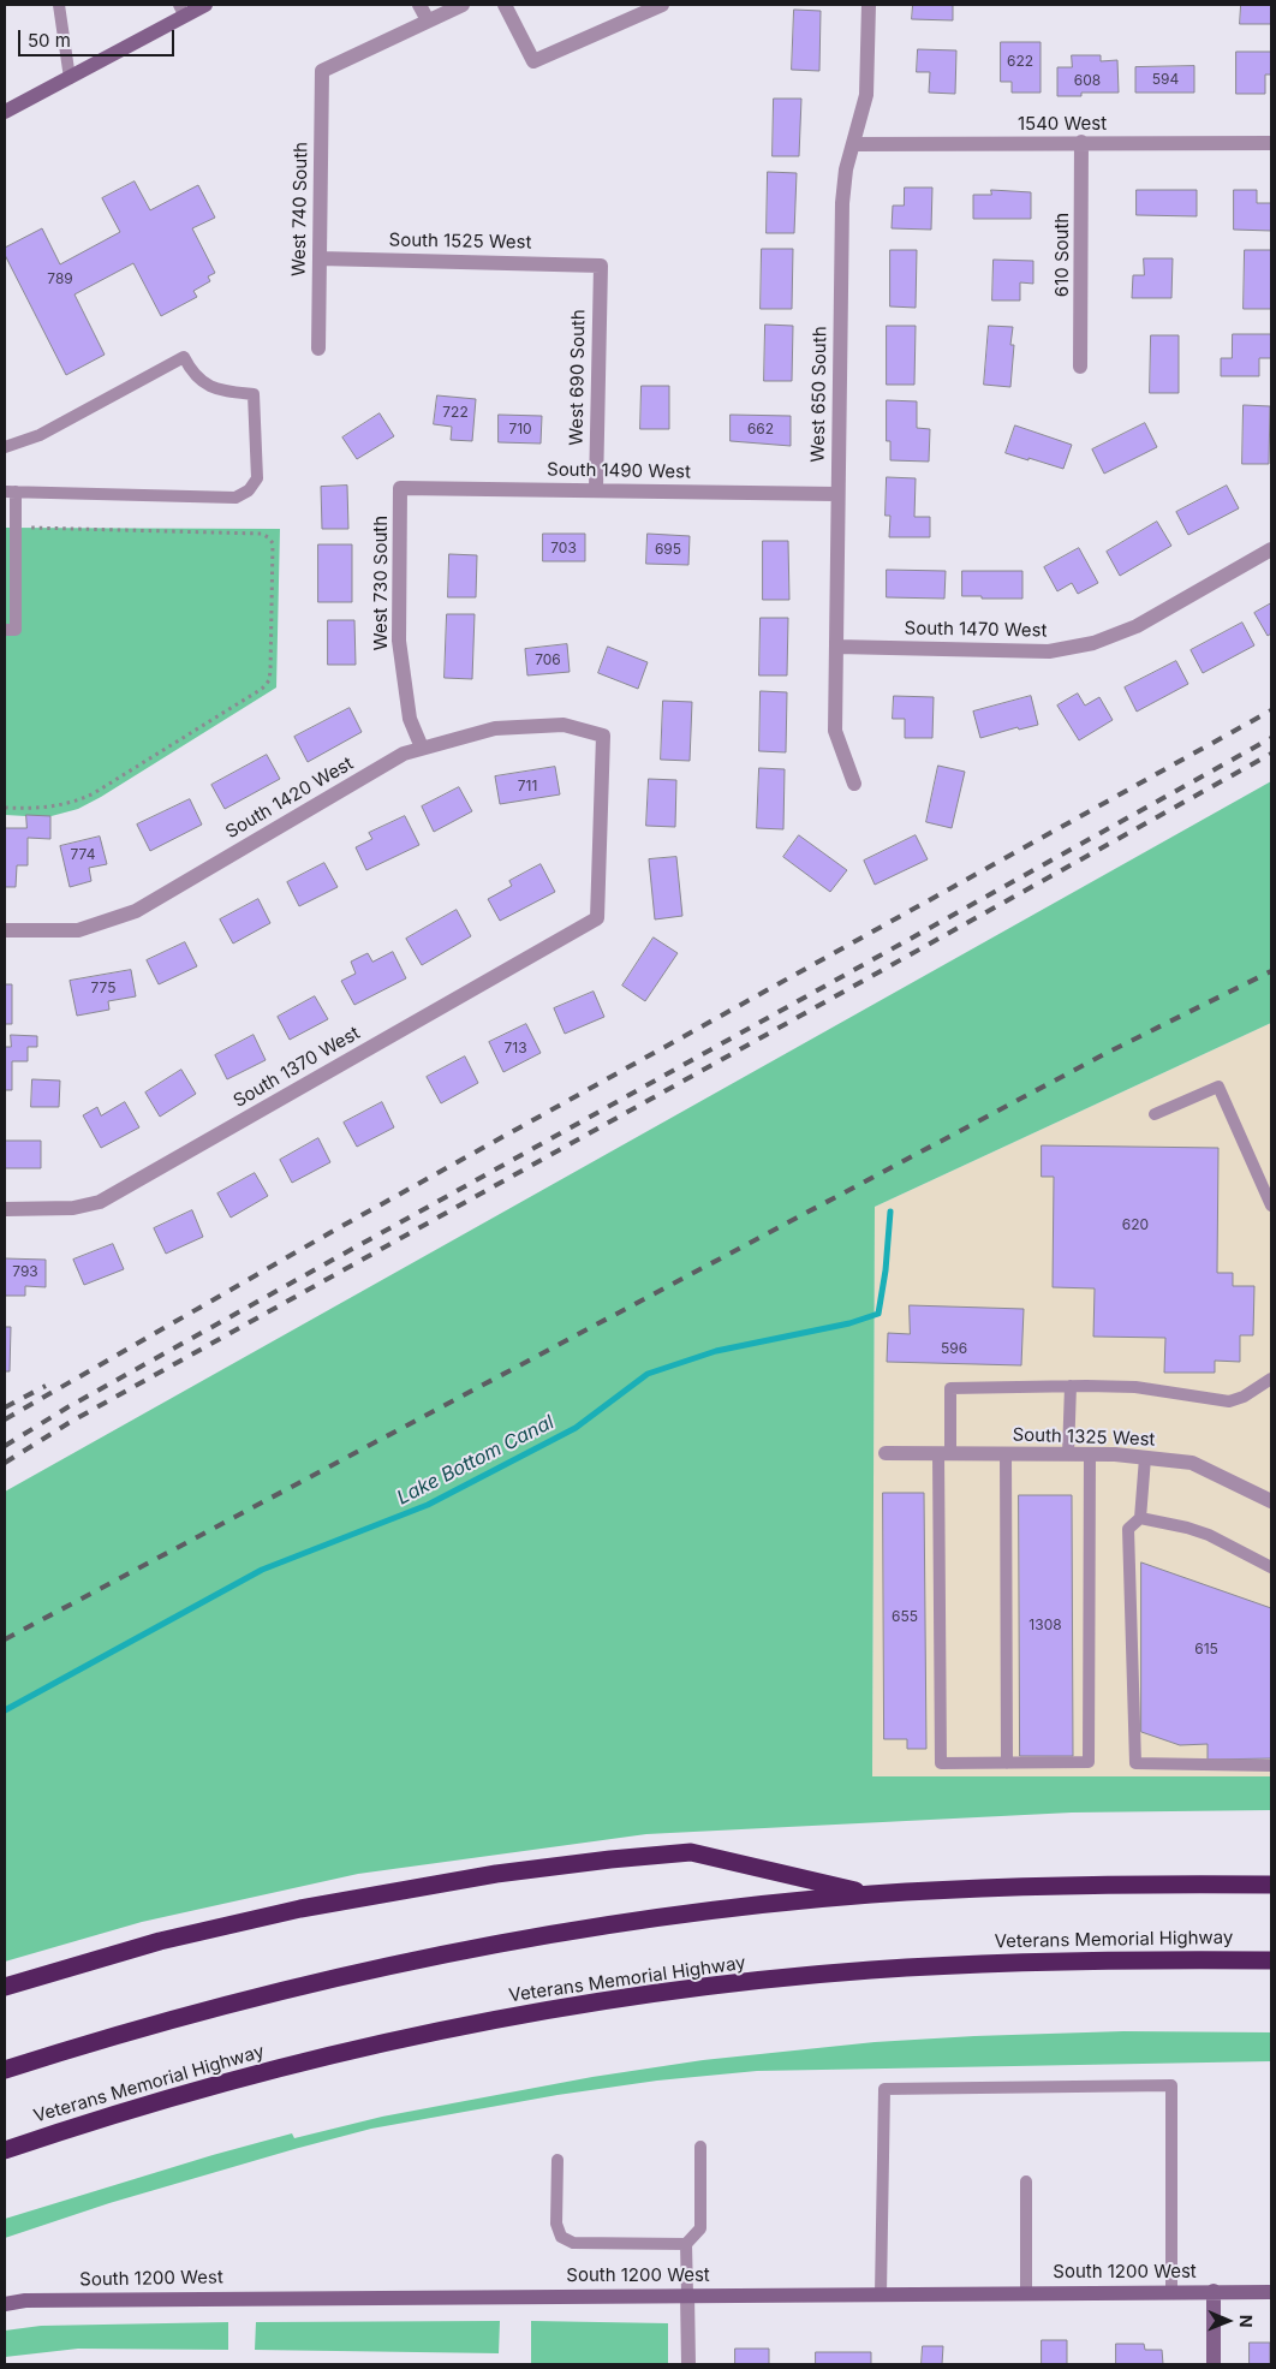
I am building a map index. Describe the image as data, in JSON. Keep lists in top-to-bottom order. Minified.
{"streets":{"highway":["Veterans Memorial Highway"],"main road":["South 1200 West"],"street":["1540 West","West 740 South","South 1525 West","610 South","West 690 South","West 650 South","South 1490 West","West 730 South","South 1470 West","South 1420 West","South 1370 West","South 1325 West"]},"crossings":[["1540 West","610 South"],["1540 West","West 650 South"],["West 740 South","South 1525 West"],["South 1525 West","West 690 South"],["West 690 South","South 1490 West"],["West 650 South","South 1490 West"],["West 650 South","South 1470 West"],["South 1490 West","West 730 South"],["West 730 South","South 1420 West"],["South 1420 West","South 1370 West"]],"water":["Lake Bottom Canal"],"house_numbers":["622","594","608","789","722","710","662","703","695","706","711","774","775","713","620","793","596","655","1308","615"],"scale_bar":"50 m","north":"right"}
